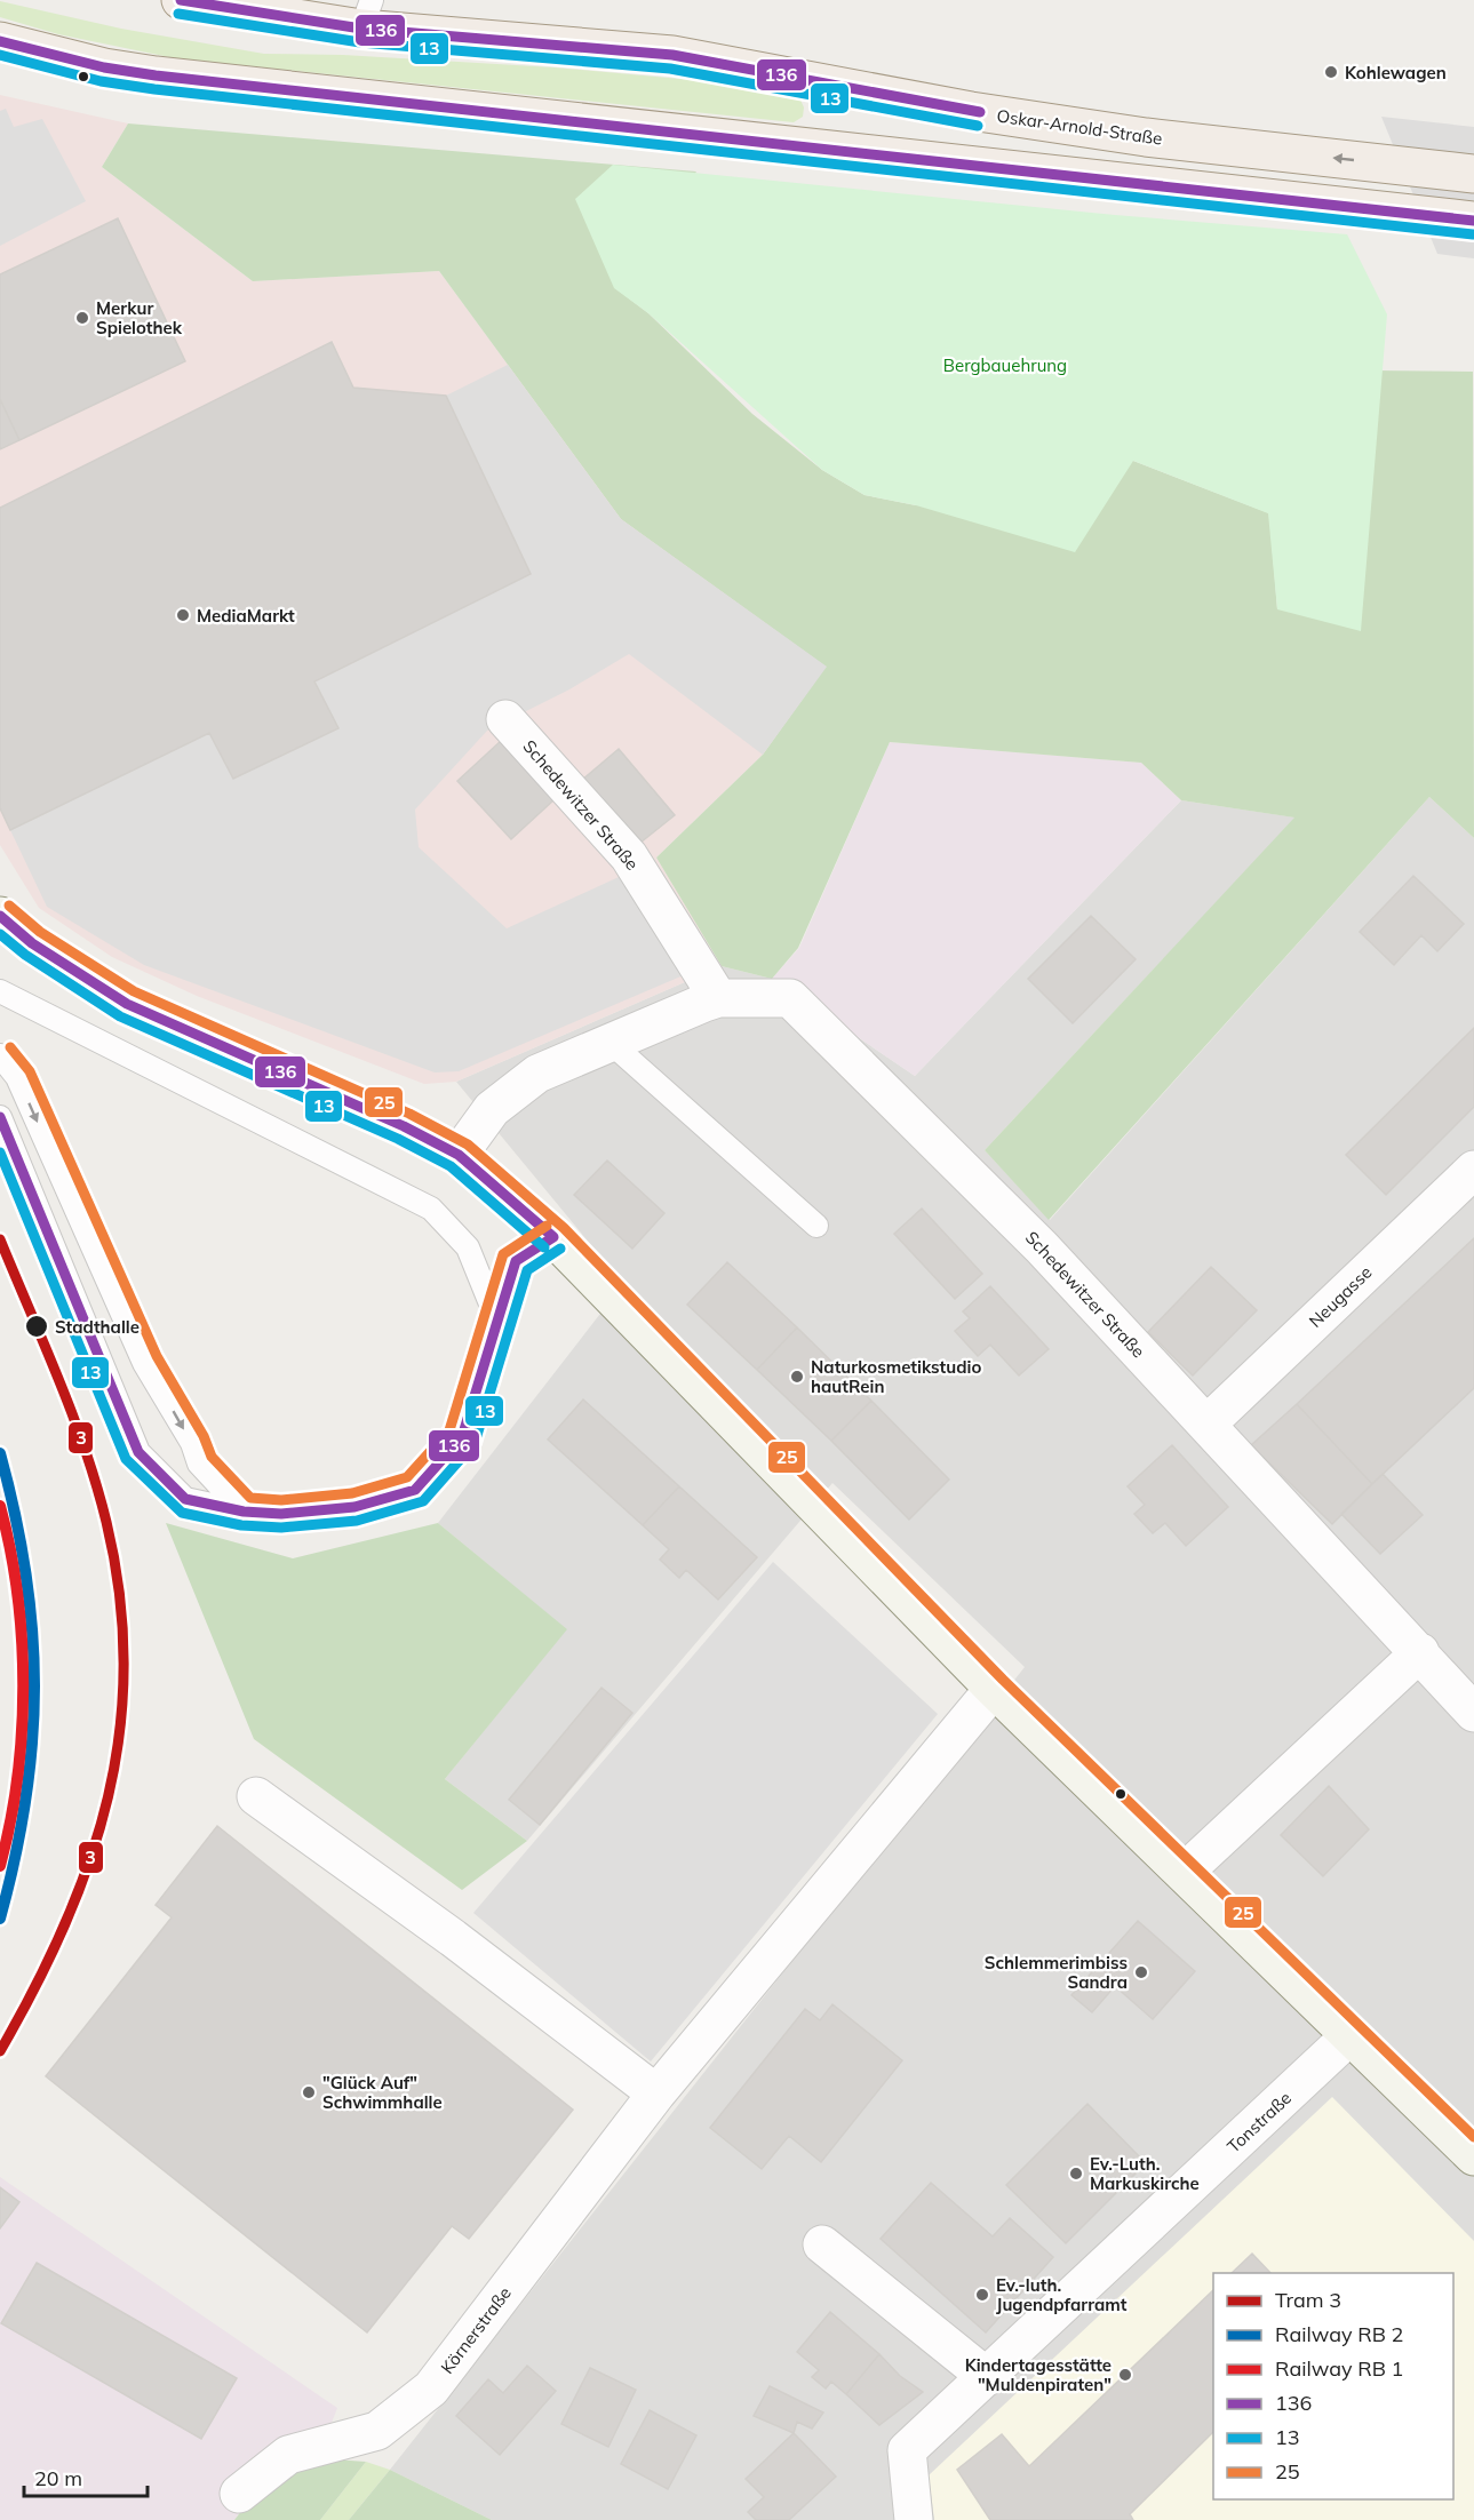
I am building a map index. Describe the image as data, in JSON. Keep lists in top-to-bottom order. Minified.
{"streets":{"main road":["Oskar-Arnold-Straße"],"street":["Schedewitzer Straße","Neugasse","Tonstraße","Körnerstraße"]},"crossings":[["Schedewitzer Straße","Neugasse"]],"parks":["Bergbauehrung"],"places":["Kohlewagen","Merkur Spielothek","MediaMarkt","Stadthalle","Naturkosmetikstudio hautRein","Schlemmerimbiss Sandra","\"Glück Auf\" Schwimmhalle","Ev.-Luth. Markuskirche","Ev.-luth. Jugendpfarramt","Kindertagesstätte \"Muldenpiraten\""],"lines":["transit line 136","transit line 13","transit line 25","tram line 3"],"legend":["Tram 3","Railway RB 2","Railway RB 1","136","13","25"],"scale_bar":"20 m"}
